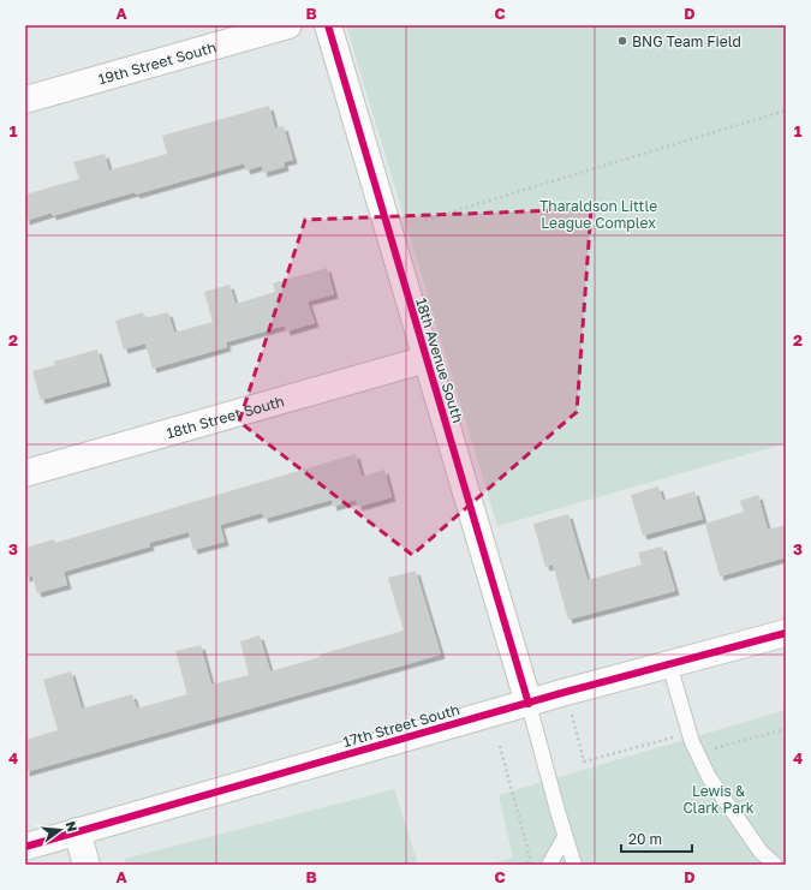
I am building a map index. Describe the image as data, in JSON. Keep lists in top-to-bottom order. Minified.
{"streets":{"street":["19th Street South","18th Avenue South","18th Street South","17th Street South"]},"crossings":[["18th Avenue South","18th Street South"],["18th Avenue South","17th Street South"]],"parks":["Tharaldson Little League Complex","Lewis & Clark Park"],"places":["BNG Team Field"],"scale_bar":"20 m","north":"right","grid":{"columns":["A","B","C","D"],"rows":["1","2","3","4"]}}
